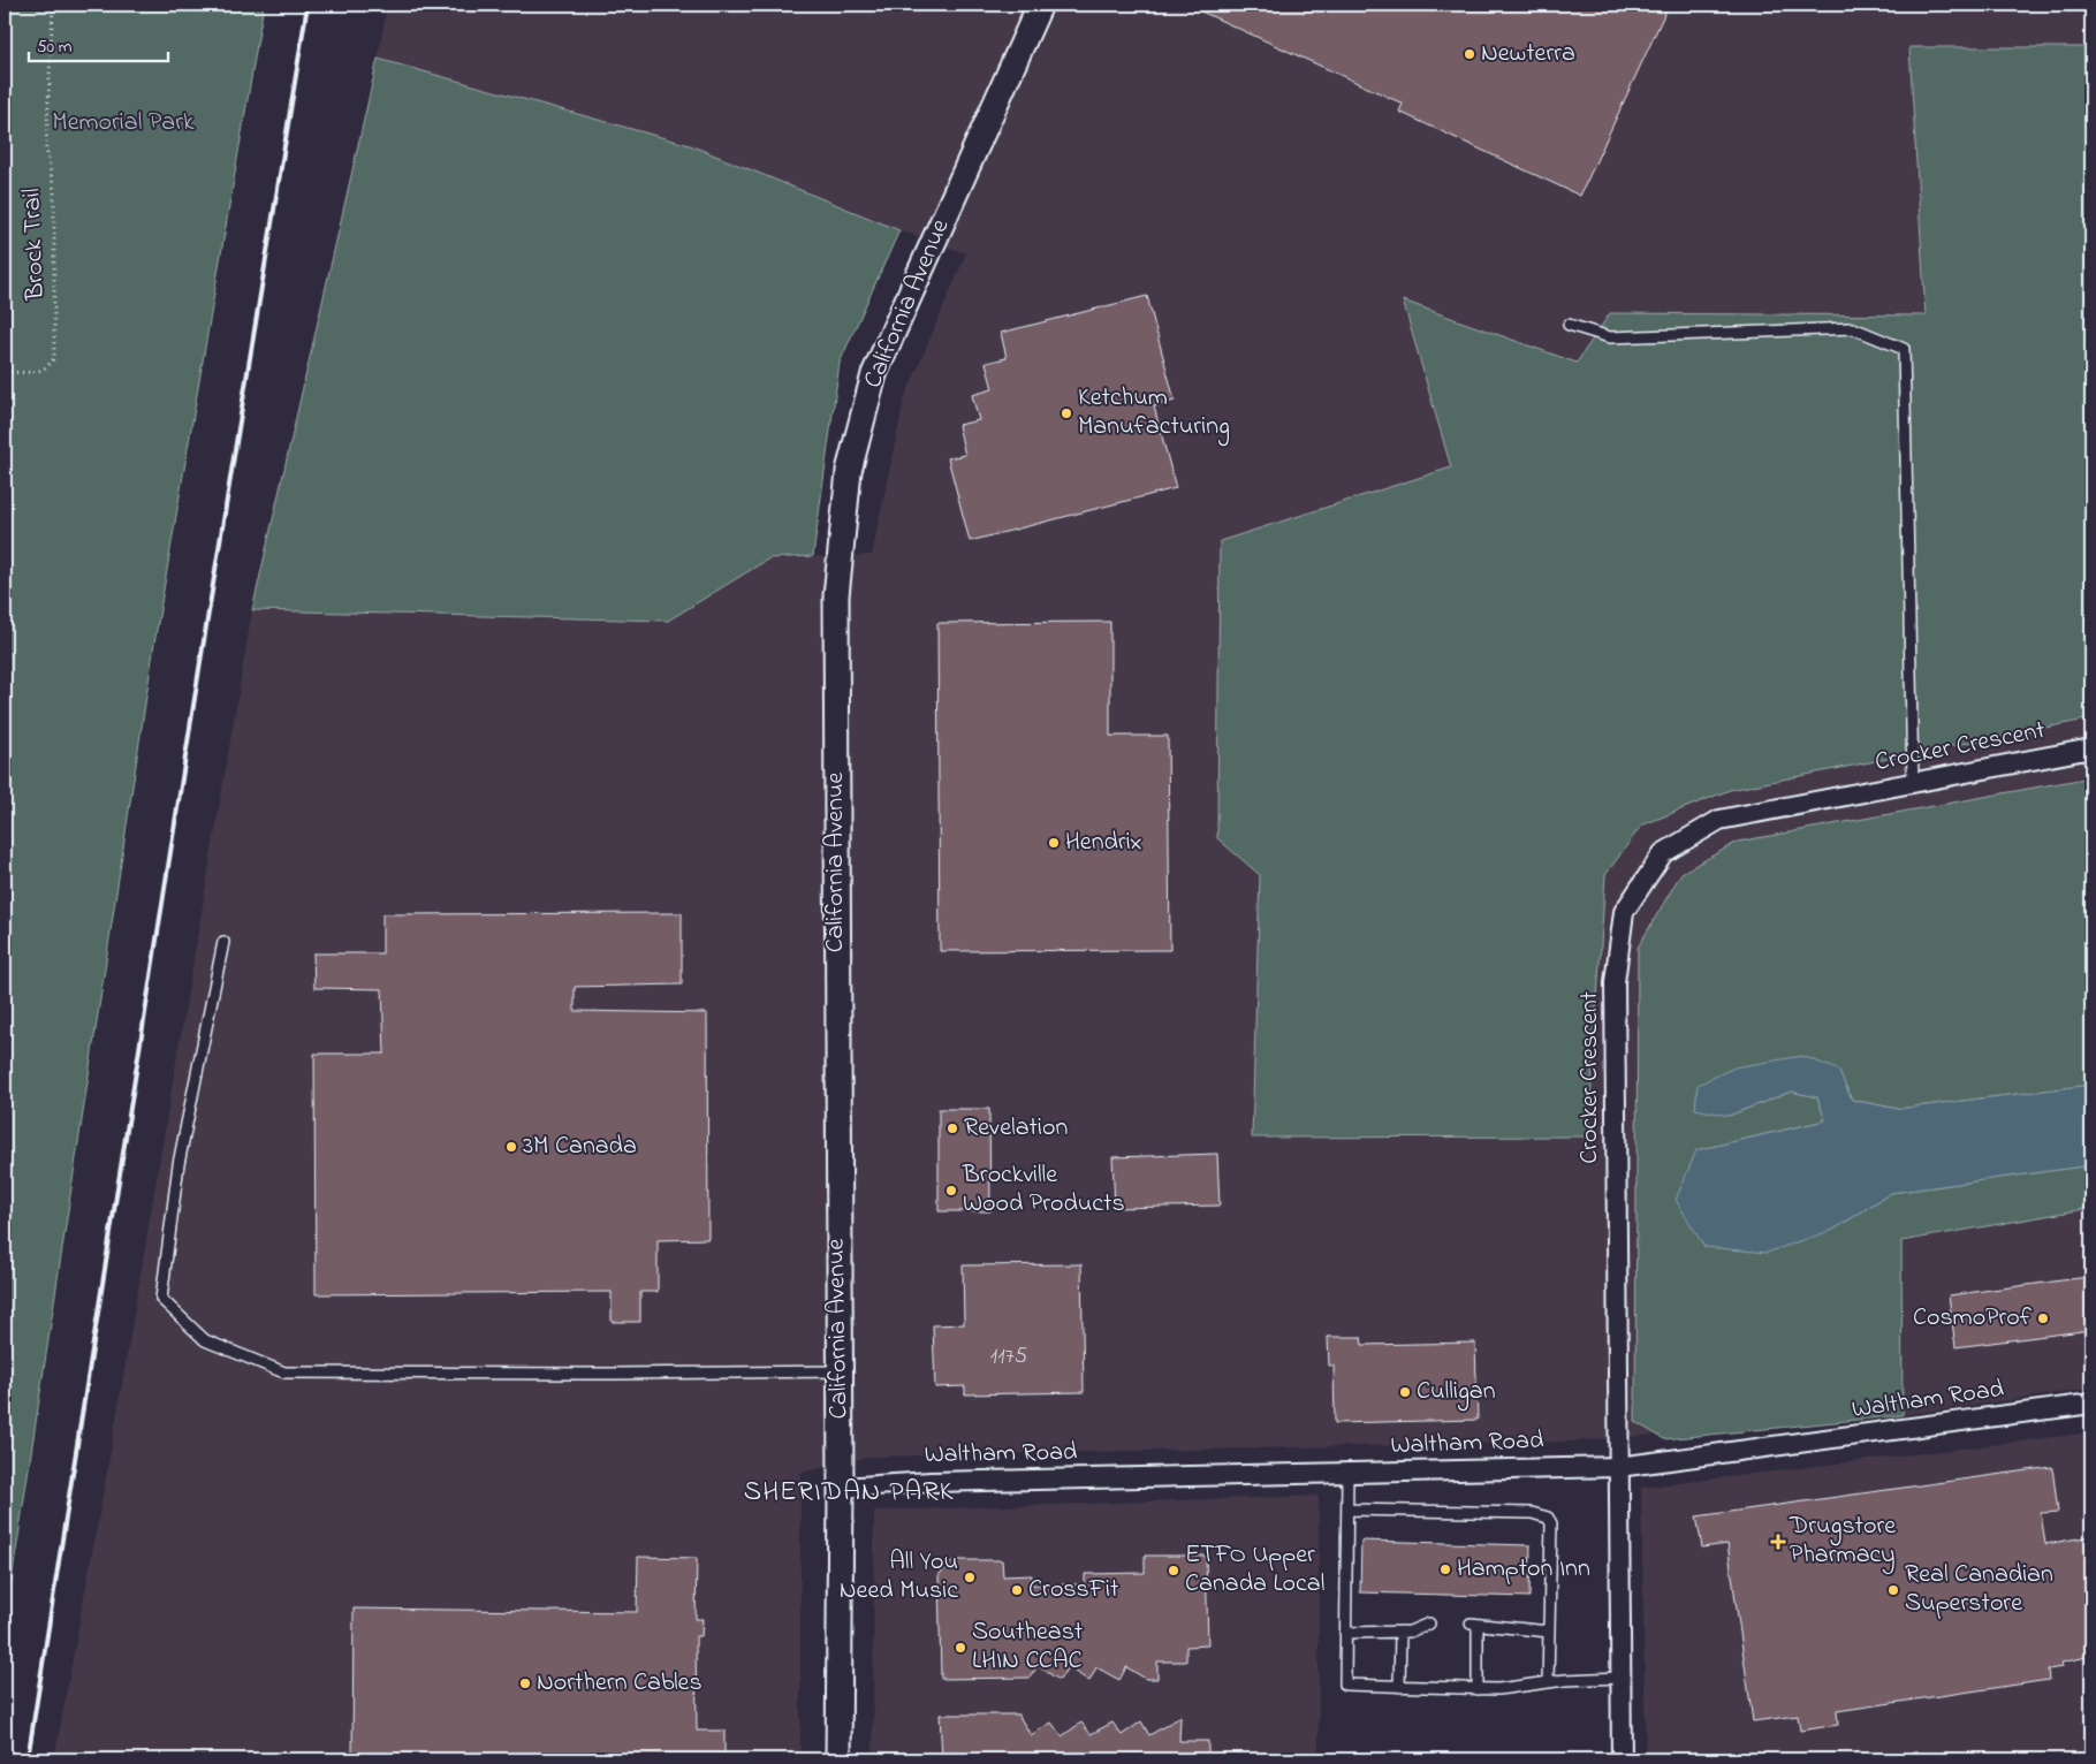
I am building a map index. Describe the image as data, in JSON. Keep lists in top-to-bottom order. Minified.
{"streets":{"street":["California Avenue","Crocker Crescent","Waltham Road"],"path":["Brock Trail"]},"crossings":[["California Avenue","Waltham Road"],["Crocker Crescent","Waltham Road"]],"districts":["SHERIDAN PARK"],"parks":["Memorial Park"],"places":{"other":["Newterra","Ketchum Manufacturing","Hendrix","Revelation","3M Canada","Brockville Wood Products","CosmoProf","Culligan","Hampton Inn","ETFO Upper Canada Local","All You Need Music","CrossFit","Real Canadian Superstore","Southeast LHIN CCAC","Northern Cables"],"health":["Drugstore Pharmacy"]},"house_numbers":["1175"],"scale_bar":"50 m"}
